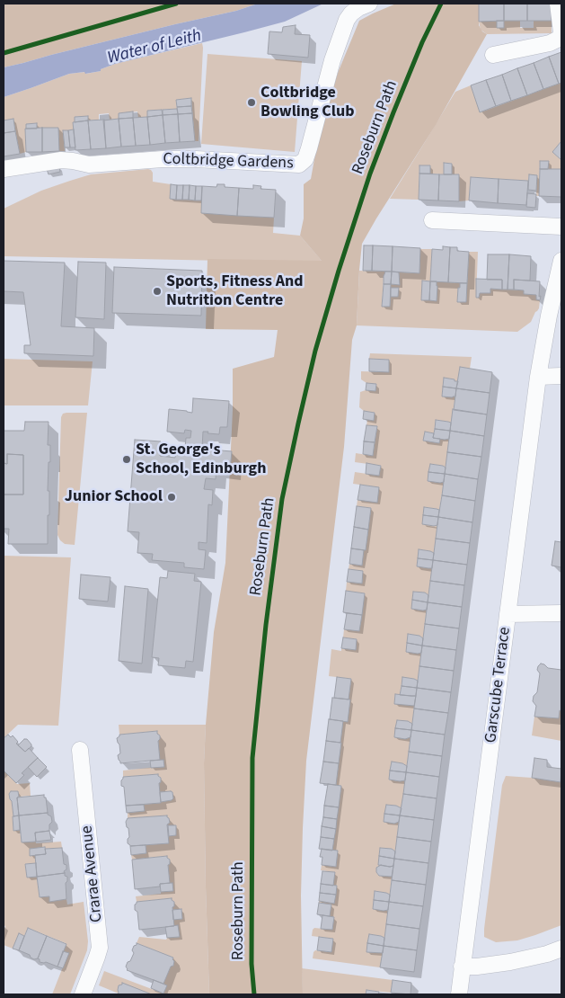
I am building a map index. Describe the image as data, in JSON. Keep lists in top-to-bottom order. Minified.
{"streets":{"street":["Coltbridge Gardens","Garscube Terrace","Crarae Avenue"],"cycle path":["Roseburn Path"]},"water":["Water of Leith"],"places":["Coltbridge Bowling Club","Sports, Fitness And Nutrition Centre","St. George's School, Edinburgh","Junior School"]}
